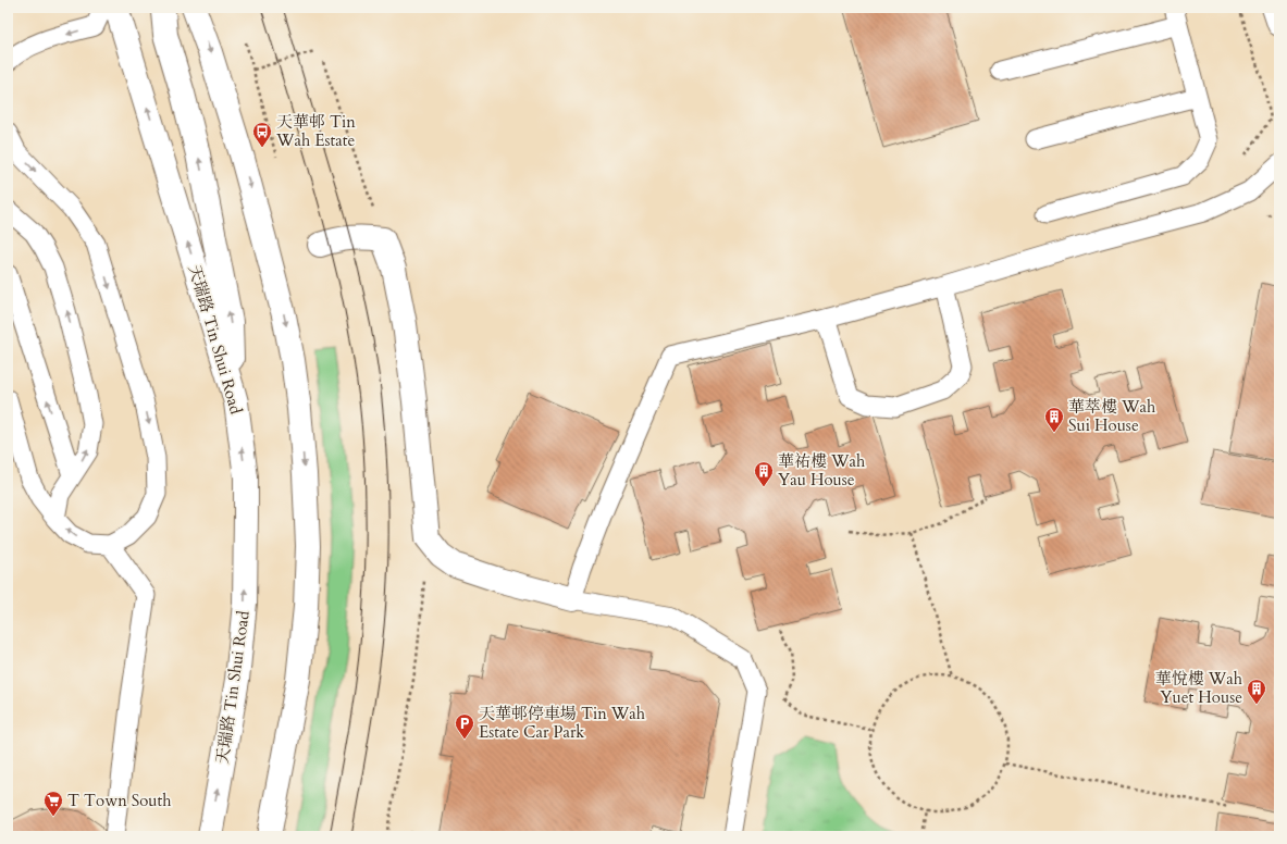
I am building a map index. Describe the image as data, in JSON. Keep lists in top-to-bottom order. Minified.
{"streets":{"main road":["天瑞路 Tin Shui Road"]},"places":{"bus stop":["天華邨 Tin Wah Estate"],"building":["華萃樓 Wah Sui House","華祐樓 Wah Yau House","華悅樓 Wah Yuet House"],"parking":["天華邨停車場 Tin Wah Estate Car Park"],"supermarket":["T Town South"]}}
